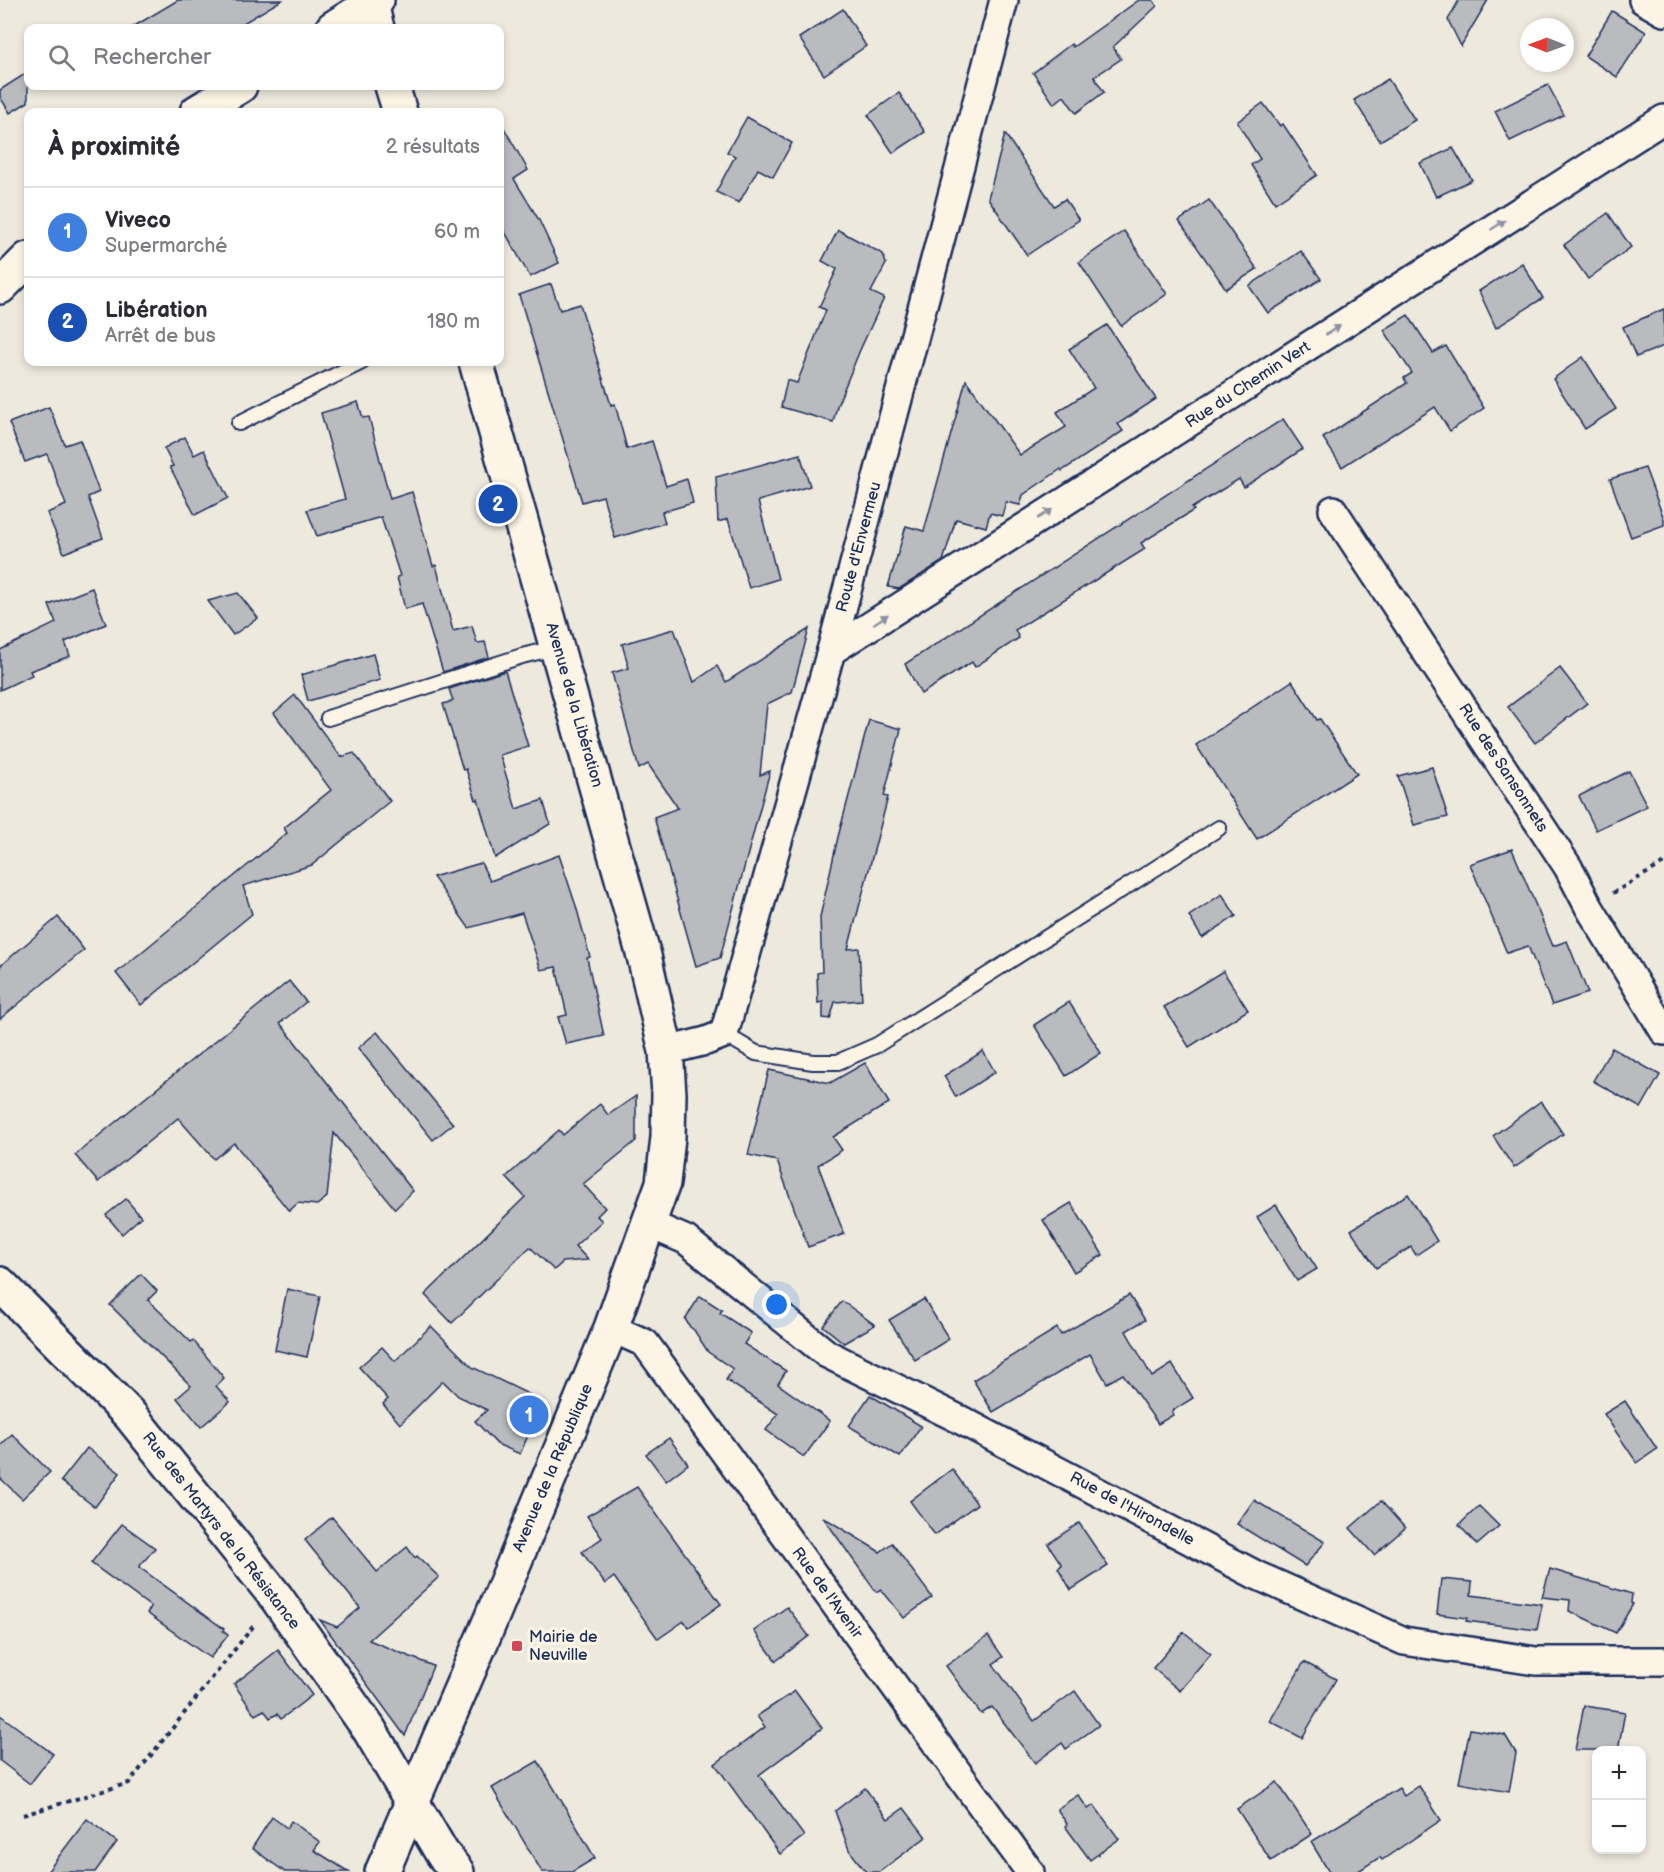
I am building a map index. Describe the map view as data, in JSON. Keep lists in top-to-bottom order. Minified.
{"streets":{"main road":["Avenue de la Libération","Avenue de la République","Rue des Martyrs de la Résistance"],"street":["Rue du Chemin Vert","Route d'Envermeu","Rue des Sansonnets","Rue de l'Hirondelle","Rue de l'Avenir"]},"crossings":[["Rue du Chemin Vert","Route d'Envermeu"],["Avenue de la Libération","Avenue de la République"],["Avenue de la République","Rue de l'Hirondelle"],["Avenue de la République","Rue des Martyrs de la Résistance"],["Avenue de la République","Rue de l'Avenir"]],"one_way":["Rue du Chemin Vert"],"places":{"transit":["Mairie de Neuville"]},"north":"left","page":{"search":"Rechercher","heading":["À proximité","2 résultats"],"list":[{"mark":"1","name":"Viveco","note":"Supermarché","value":"60 m"},{"mark":"2","name":"Libération","note":"Arrêt de bus","value":"180 m"}],"pins":["2","1"],"map_buttons":["+","−"]}}
